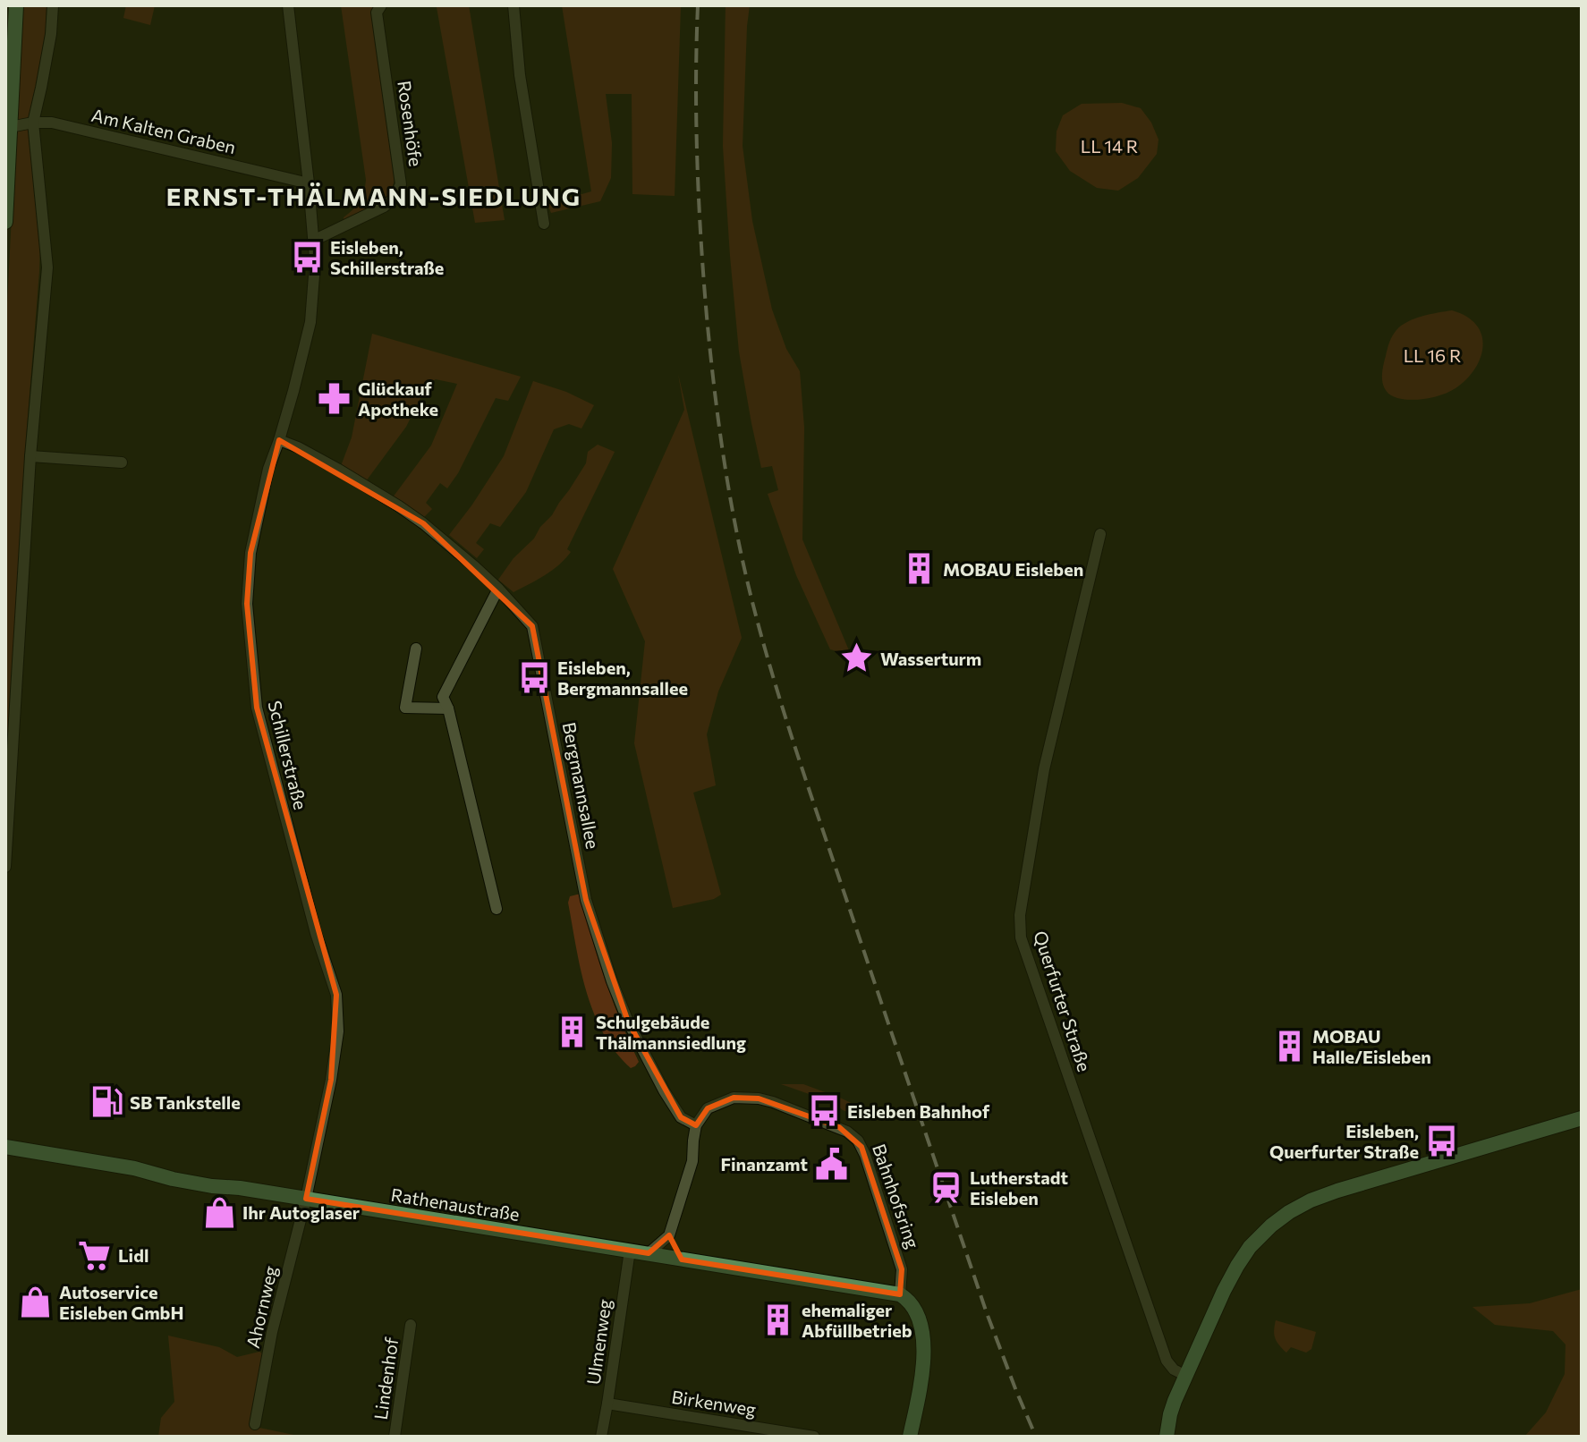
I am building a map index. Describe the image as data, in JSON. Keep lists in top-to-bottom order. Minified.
{"streets":{"main road":["Rathenaustraße"],"street":["Rosenhöfe","Am Kalten Graben","Schillerstraße","Bergmannsallee","Querfurter Straße","Bahnhofsring","Ahornweg","Ulmenweg","Lindenhof","Birkenweg"]},"crossings":[["Rosenhöfe","Schillerstraße"],["Am Kalten Graben","Schillerstraße"],["Schillerstraße","Bergmannsallee"],["Schillerstraße","Rathenaustraße"],["Schillerstraße","Ahornweg"],["Bergmannsallee","Bahnhofsring"],["Bahnhofsring","Rathenaustraße"],["Rathenaustraße","Ahornweg"],["Rathenaustraße","Ulmenweg"],["Ulmenweg","Birkenweg"]],"districts":["ERNST-THÄLMANN-SIEDLUNG"],"parks":["LL 14 R","LL 16 R"],"places":{"bus stop":["Eisleben, Schillerstraße","Eisleben, Bergmannsallee","Eisleben Bahnhof","Eisleben, Querfurter Straße"],"pharmacy":["Glückauf Apotheke"],"building":["MOBAU Eisleben","Schulgebäude Thälmannsiedlung","MOBAU Halle/Eisleben","ehemaliger Abfüllbetrieb"],"place":["Wasserturm"],"fuel station":["SB Tankstelle"],"public building":["Finanzamt"],"station":["Lutherstadt Eisleben"],"shop":["Ihr Autoglaser","Autoservice Eisleben GmbH"],"supermarket":["Lidl"]}}
